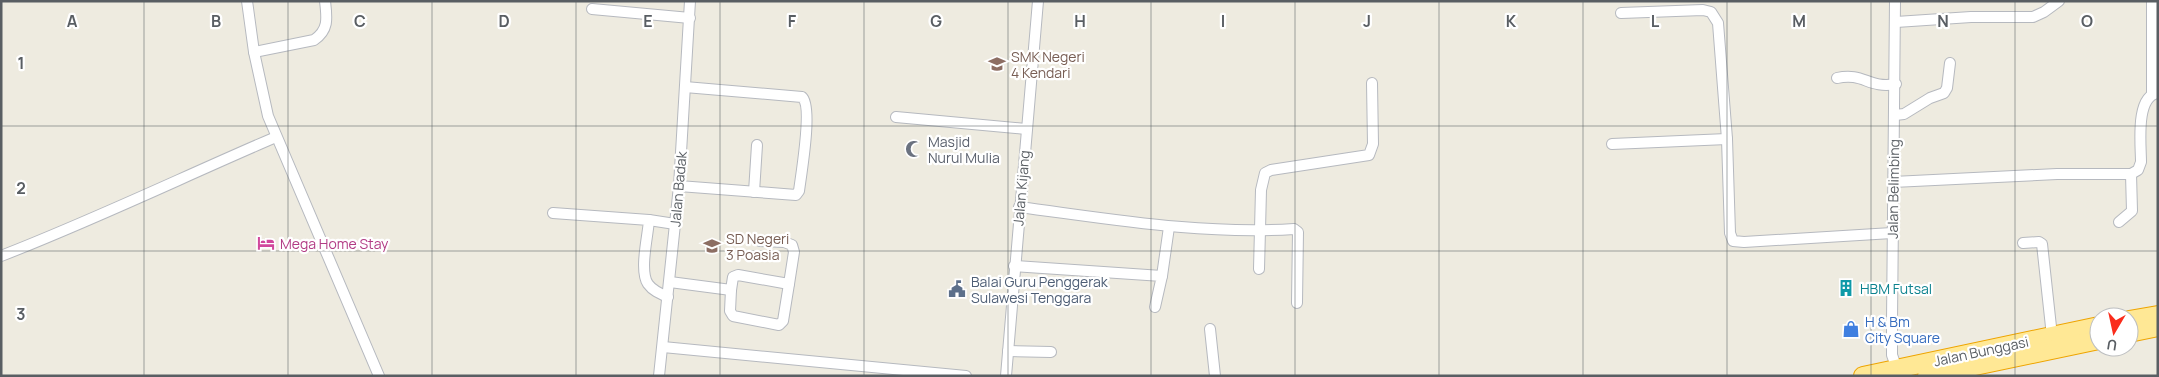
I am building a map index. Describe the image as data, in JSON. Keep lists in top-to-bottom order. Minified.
{"streets":{"highway":["Jalan Bunggasi"],"street":["Jalan Kijang","Jalan Badak","Jalan Belimbing"]},"crossings":[["Jalan Belimbing","Jalan Bunggasi"]],"places":{"school or university":["SMK Negeri 4 Kendari","SD Negeri 3 Poasia"],"mosque":["Masjid Nurul Mulia"],"hotel":["Mega Home Stay"],"building":["HBM Futsal"],"public building":["Balai Guru Penggerak Sulawesi Tenggara"],"shop":["H & Bm City Square"]},"north":"bottom","grid":{"columns":["A","B","C","D","E","F","G","H","I","J","K","L","M","N","O"],"rows":["1","2","3"]}}
